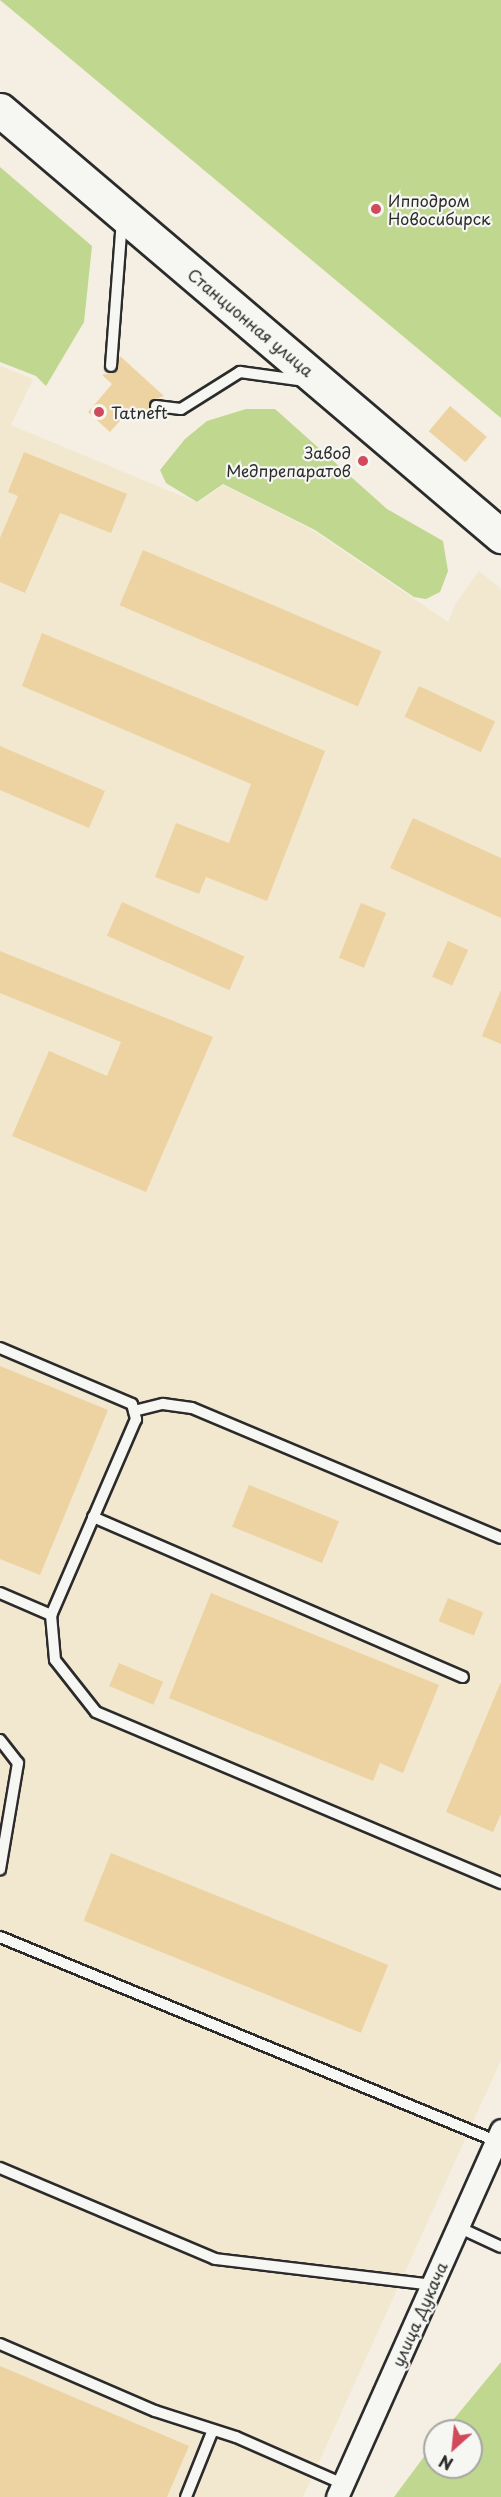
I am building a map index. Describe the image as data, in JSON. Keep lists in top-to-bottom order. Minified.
{"streets":{"main road":["Станционная улица"],"street":["улица Дукача"]},"places":["Ипподром Новосибирск","Tatneft","Завод Медпрепаратов"],"north":"bottom left"}
